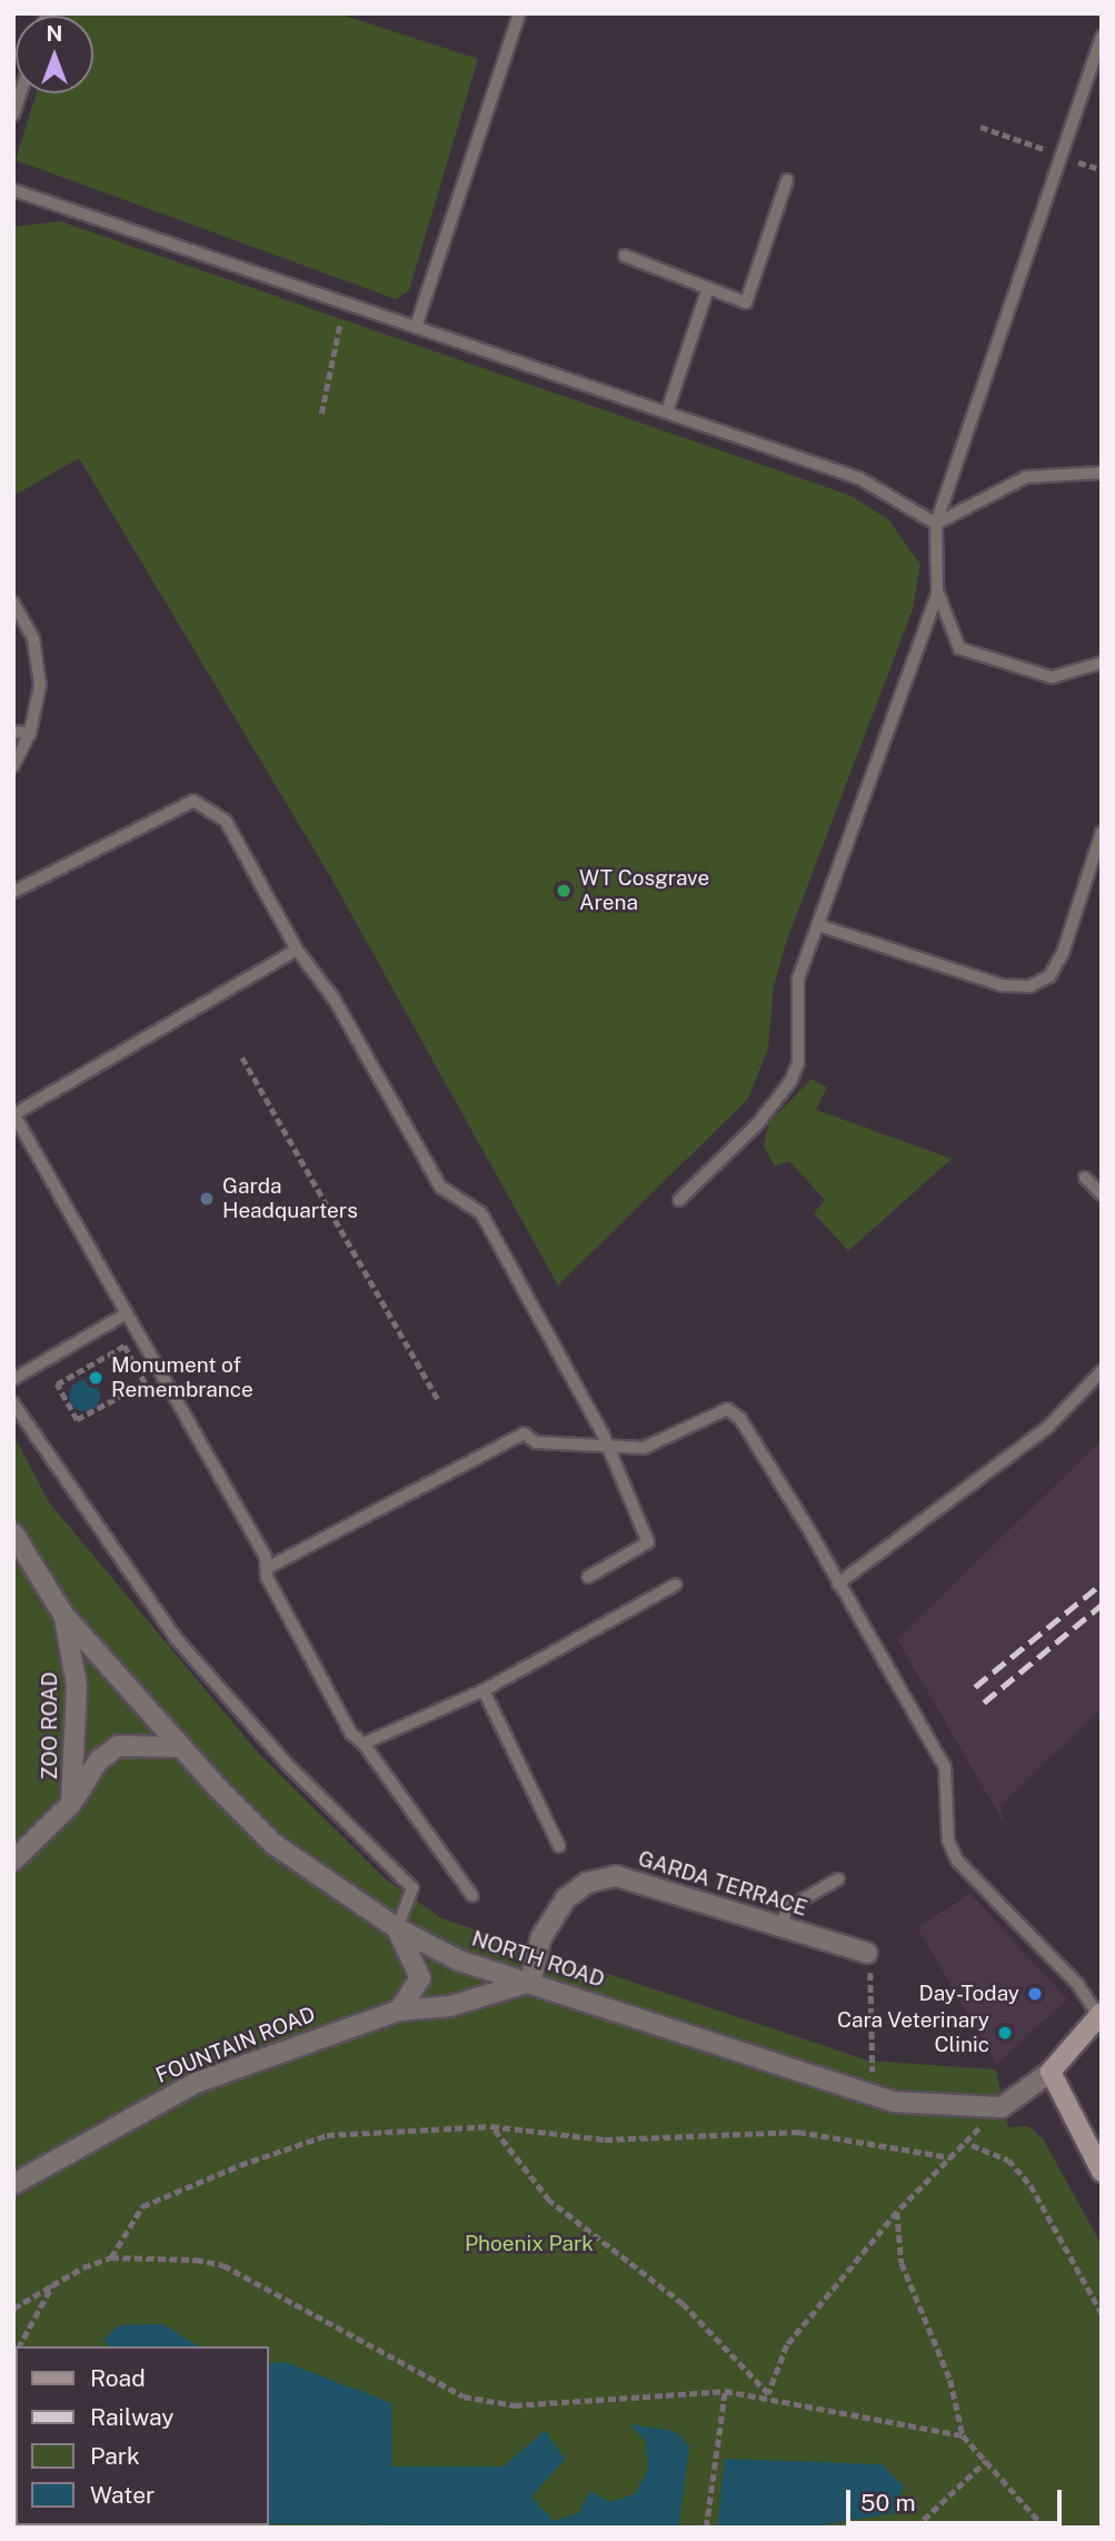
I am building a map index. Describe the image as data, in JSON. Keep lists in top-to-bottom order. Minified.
{"streets":{"street":["ZOO ROAD","GARDA TERRACE","NORTH ROAD","FOUNTAIN ROAD"]},"crossings":[["ZOO ROAD","NORTH ROAD"],["GARDA TERRACE","NORTH ROAD"],["GARDA TERRACE","FOUNTAIN ROAD"],["NORTH ROAD","FOUNTAIN ROAD"]],"parks":["Phoenix Park"],"places":["WT Cosgrave Arena","Garda Headquarters","Monument of Remembrance","Day-Today","Cara Veterinary Clinic"],"legend":["Road","Railway","Park","Water"],"scale_bar":"50 m","north":"top"}
